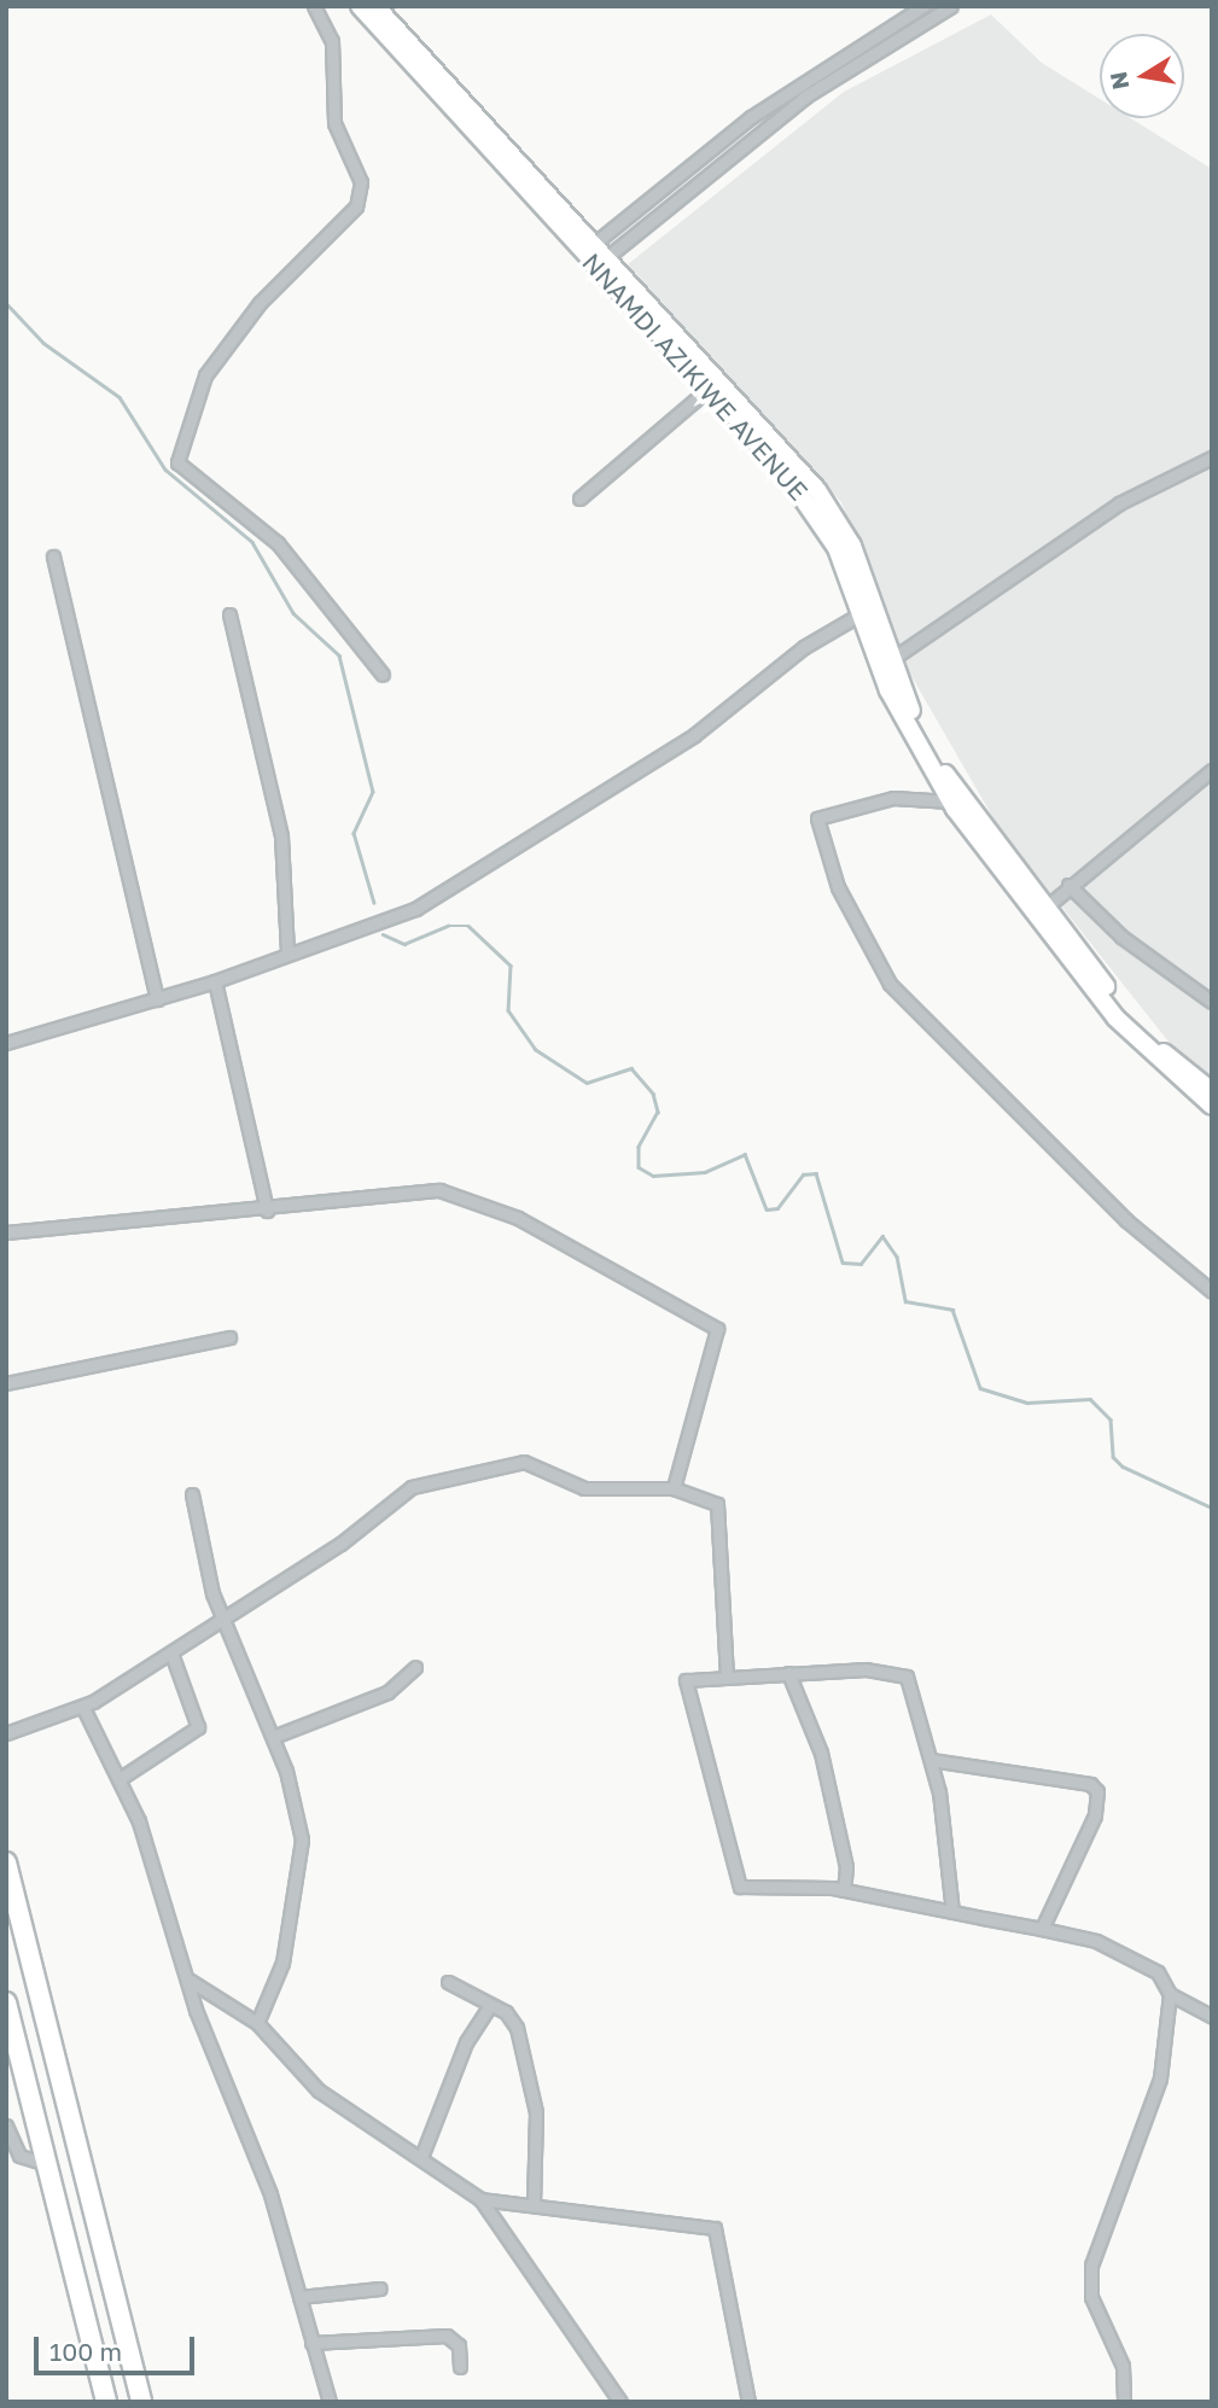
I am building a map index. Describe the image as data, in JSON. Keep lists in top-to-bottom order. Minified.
{"streets":{"main road":["NNAMDI AZIKIWE AVENUE"]},"scale_bar":"100 m","north":"left"}
